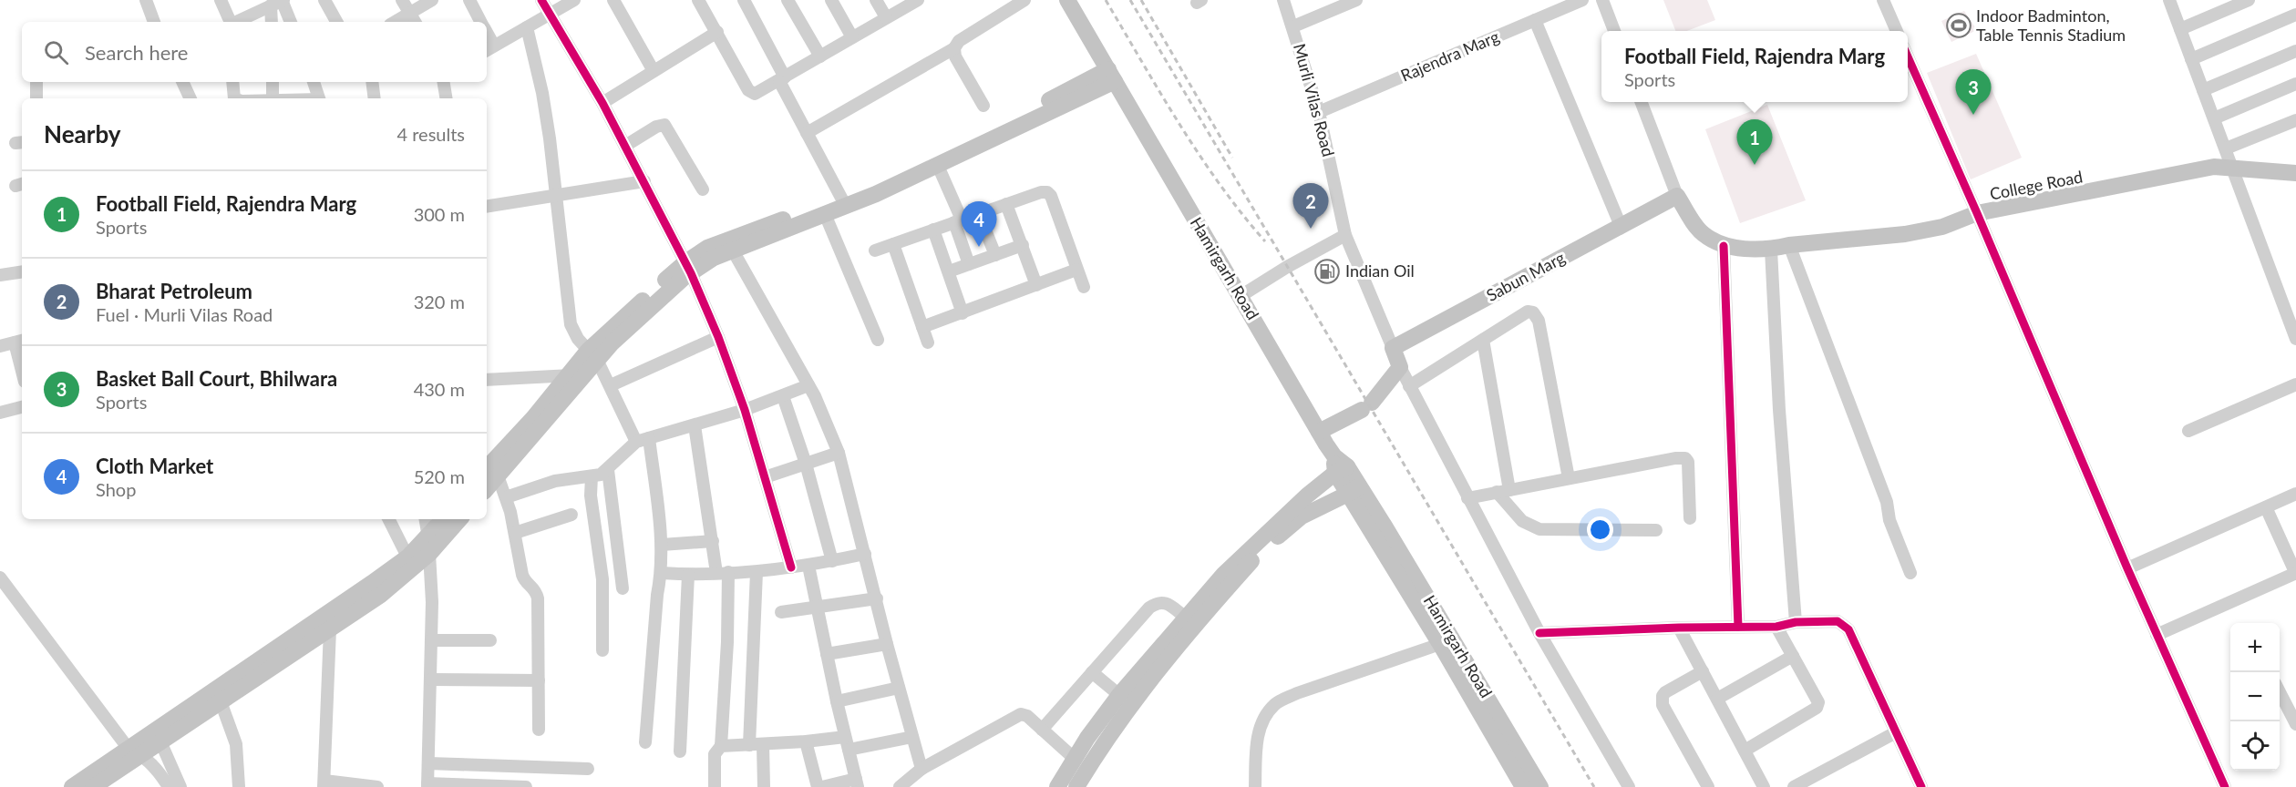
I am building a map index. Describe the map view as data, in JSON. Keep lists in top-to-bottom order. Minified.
{"streets":{"main road":["College Road","Hamirgarh Road","Sabun Marg"],"street":["Rajendra Marg","Murli Vilas Road"]},"crossings":[["Rajendra Marg","Murli Vilas Road"],["Murli Vilas Road","Sabun Marg"],["College Road","Sabun Marg"]],"places":{"sports":["Indoor Badminton, Table Tennis Stadium"],"fuel station":["Indian Oil"]},"page":{"search":"Search here","popup":["Football Field, Rajendra Marg","Sports"],"pins":["3","1","2","4"],"heading":["Nearby","4 results"],"list":[{"mark":"1","name":"Football Field, Rajendra Marg","note":"Sports","value":"300 m"},{"mark":"2","name":"Bharat Petroleum","note":"Fuel · Murli Vilas Road","value":"320 m"},{"mark":"3","name":"Basket Ball Court, Bhilwara","note":"Sports","value":"430 m"},{"mark":"4","name":"Cloth Market","note":"Shop","value":"520 m"}],"map_buttons":["+","−"]}}
